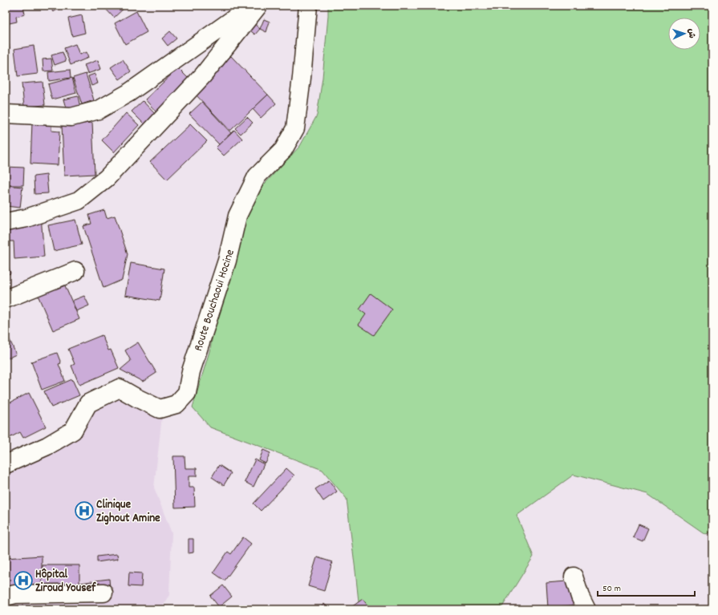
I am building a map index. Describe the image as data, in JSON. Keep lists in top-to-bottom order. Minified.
{"streets":{"street":["Route Bouchaoui Hocine"]},"places":{"hospital":["Clinique Zighout Amine","Hôpital Ziroud Yousef"]},"scale_bar":"50 m","north":"right"}
